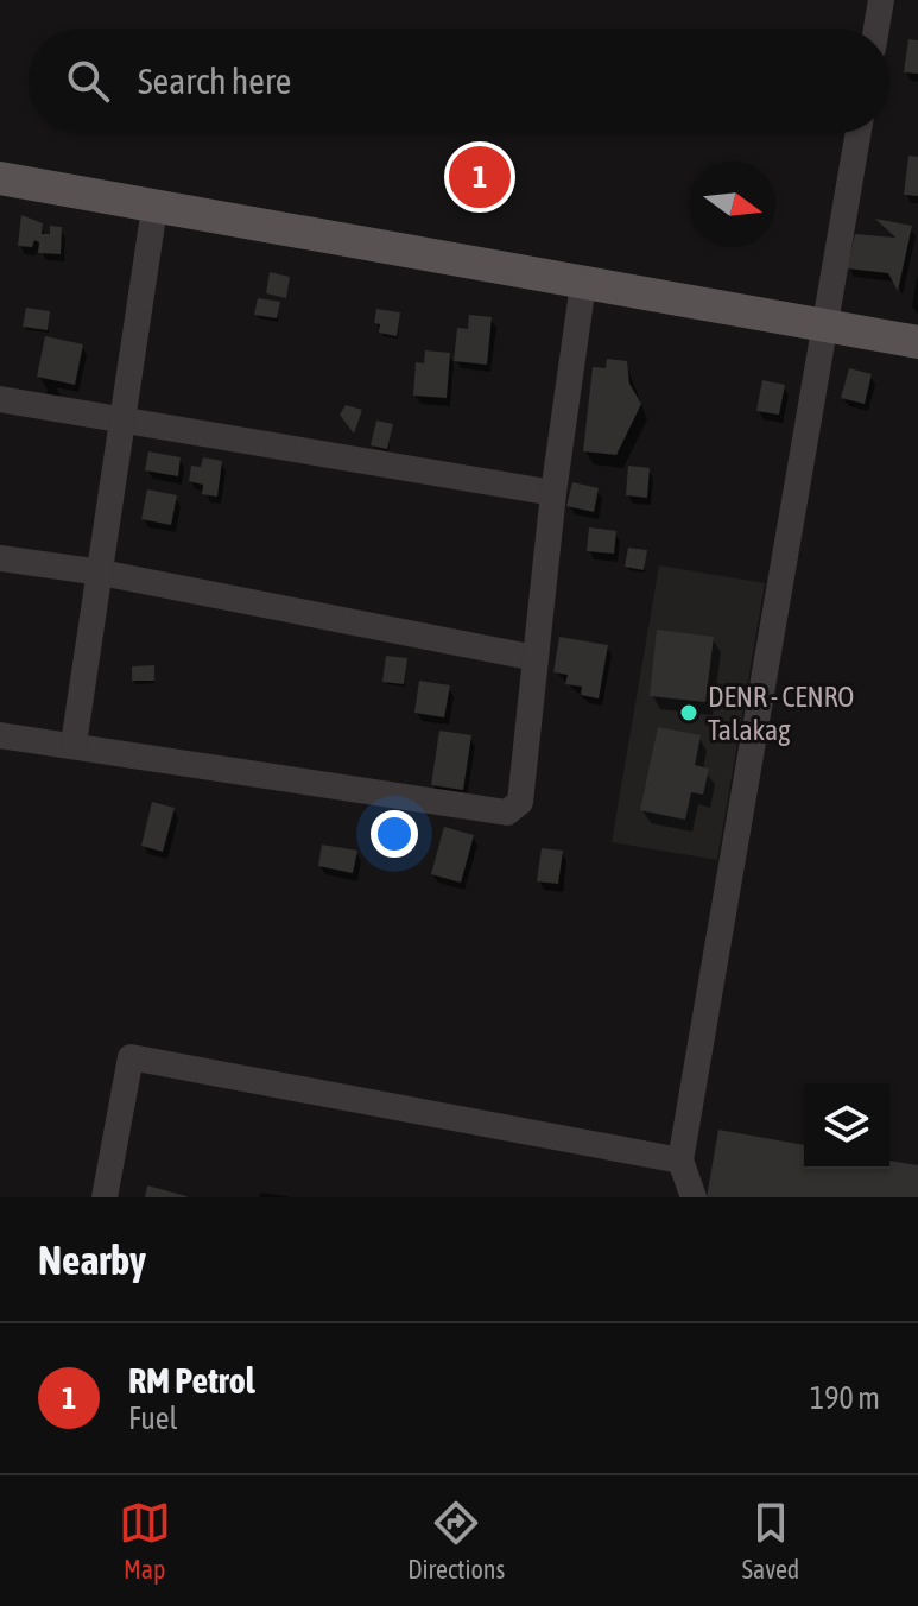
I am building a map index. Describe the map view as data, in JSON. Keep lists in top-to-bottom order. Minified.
{"places":["DENR - CENRO Talakag"],"north":"right","page":{"search":"Search here","pins":"1","heading":"Nearby","list":[{"mark":"1","name":"RM Petrol","note":"Fuel","value":"190 m"}],"nav":["Map","Directions","Saved"]}}
